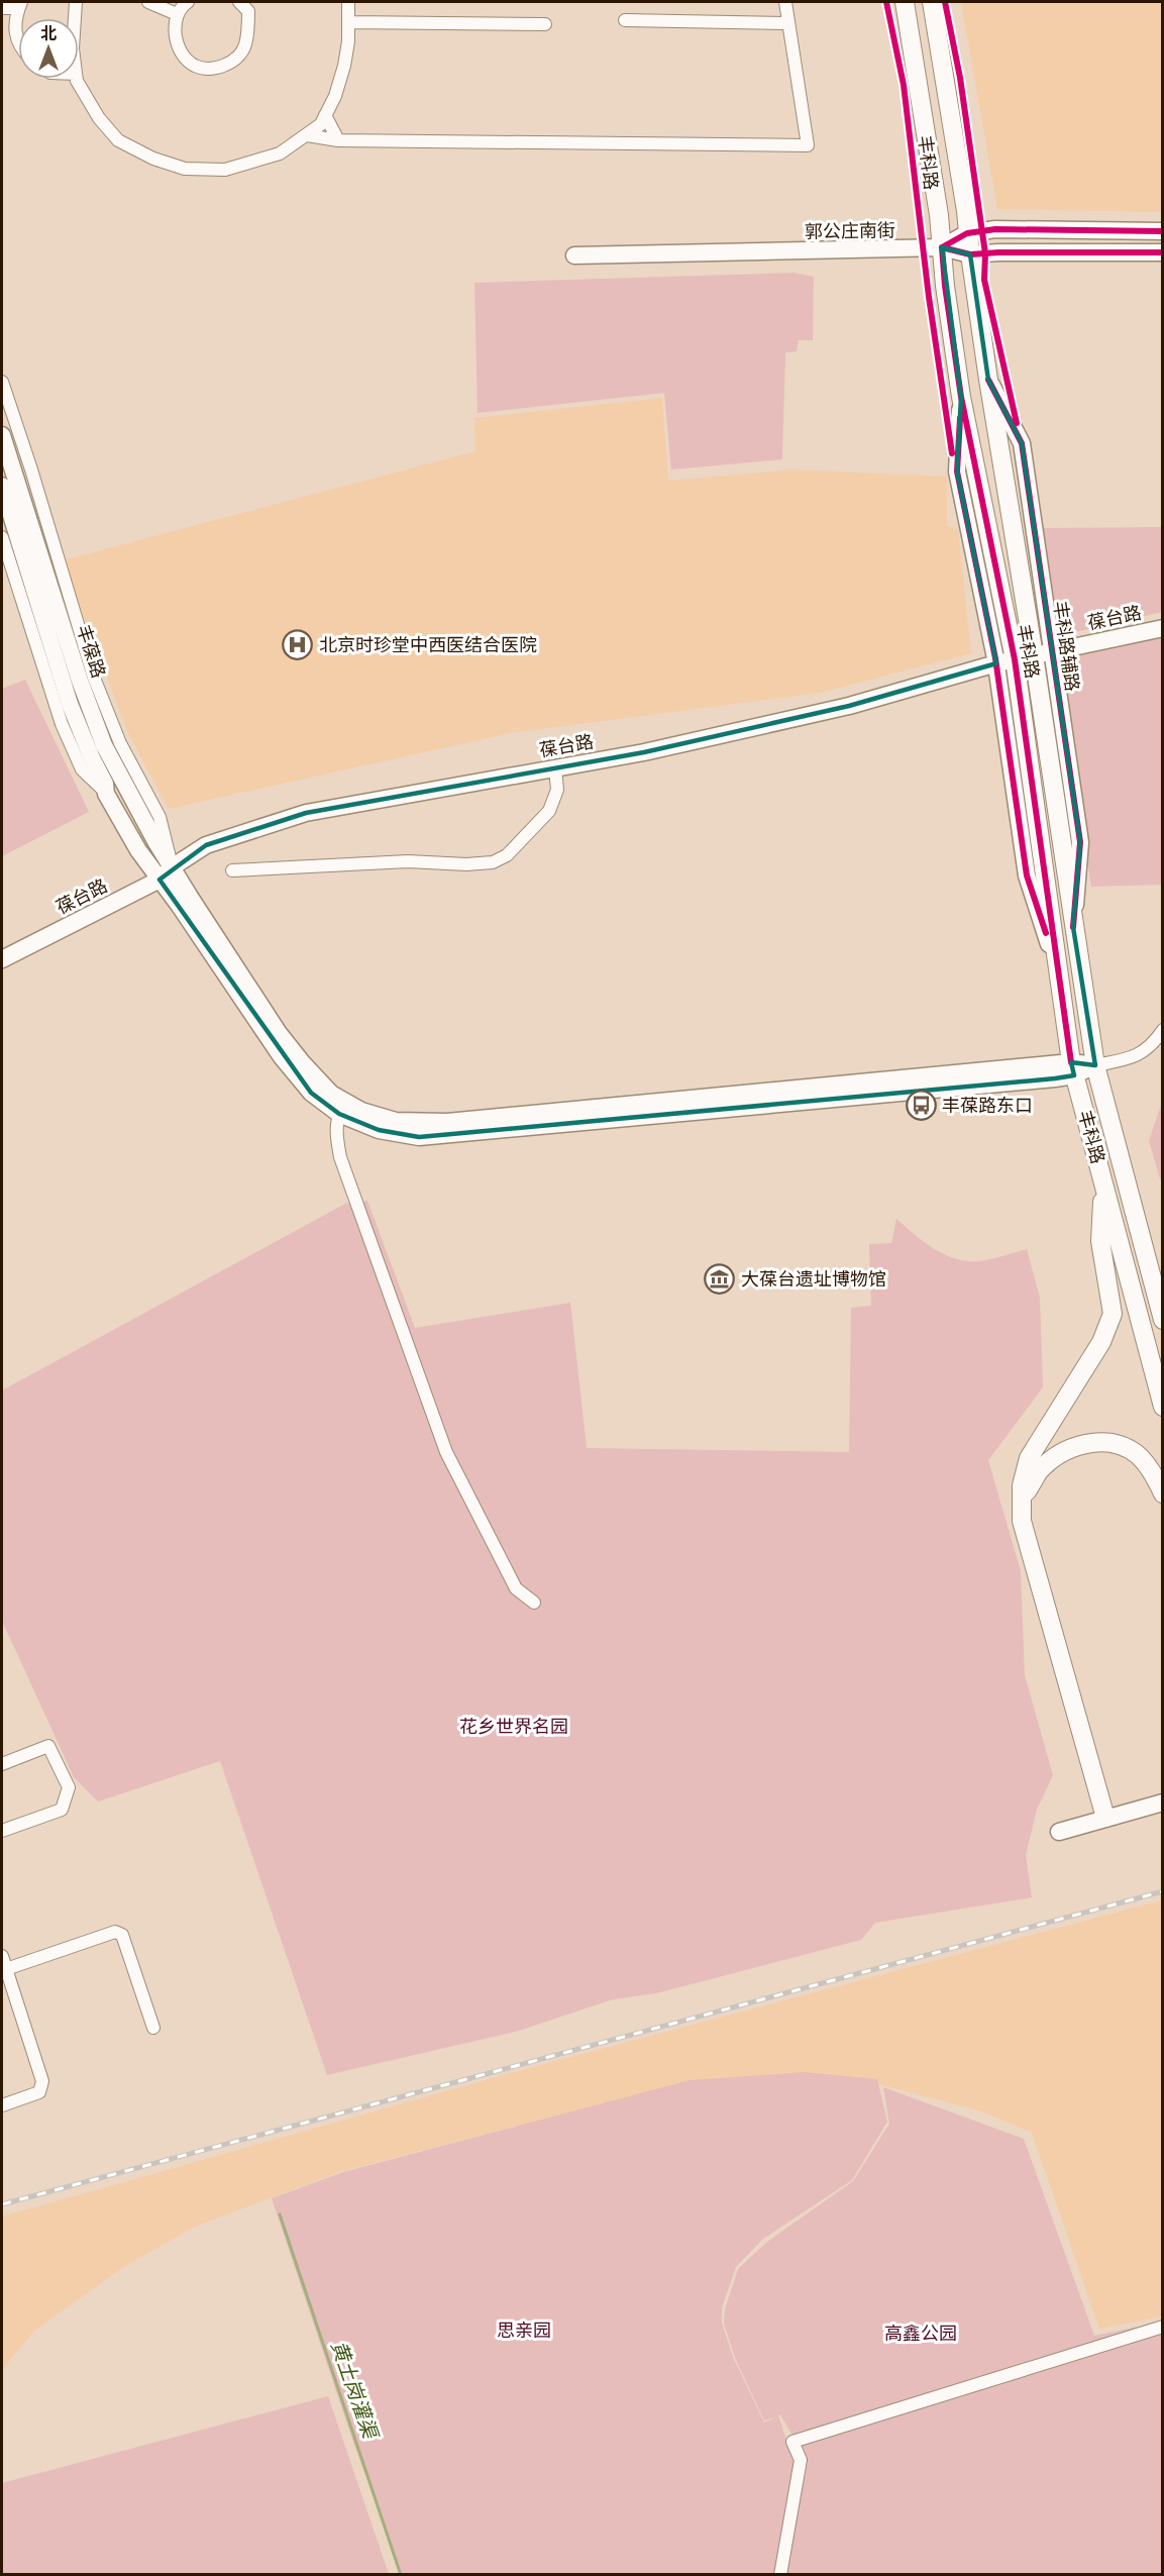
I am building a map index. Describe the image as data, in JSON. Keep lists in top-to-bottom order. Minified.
{"streets":{"main road":["丰科路"],"street":["郭公庄南街","葆台路","丰科路辅路","丰葆路"]},"crossings":[["丰科路","郭公庄南街"],["丰科路","葆台路"],["丰科路","丰科路辅路"],["葆台路","丰科路辅路"],["葆台路","丰葆路"]],"water":["黄土岗灌渠"],"parks":["花乡世界名园","思亲园","高鑫公园"],"places":{"hospital":["北京时珍堂中西医结合医院"],"bus stop":["丰葆路东口"],"museum":["大葆台遗址博物馆"]},"north":"top"}
